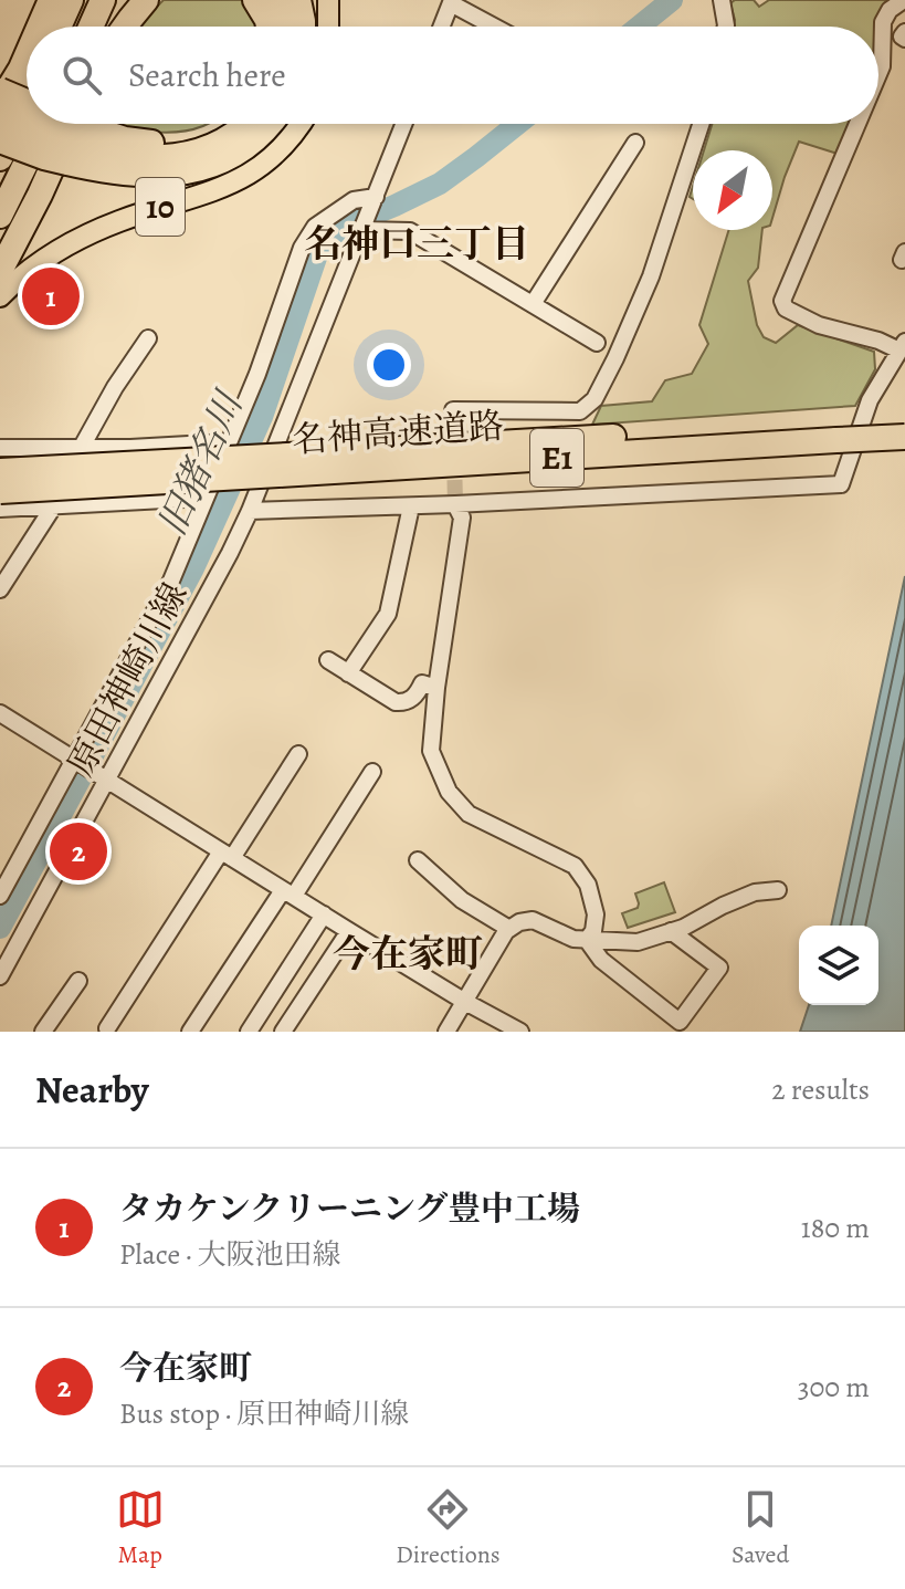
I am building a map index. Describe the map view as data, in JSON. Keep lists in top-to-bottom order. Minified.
{"streets":{"highway":["名神高速道路","E1"],"main road":["10"],"street":["原田神崎川線"]},"districts":["名神口三丁目","今在家町"],"water":["旧猪名川"],"north":"bottom left","page":{"search":"Search here","pins":["1","2"],"heading":["Nearby","2 results"],"list":[{"mark":"1","name":"タカケンクリーニング豊中工場","note":"Place · 大阪池田線","value":"180 m"},{"mark":"2","name":"今在家町","note":"Bus stop · 原田神崎川線","value":"300 m"}],"nav":["Map","Directions","Saved"]}}
